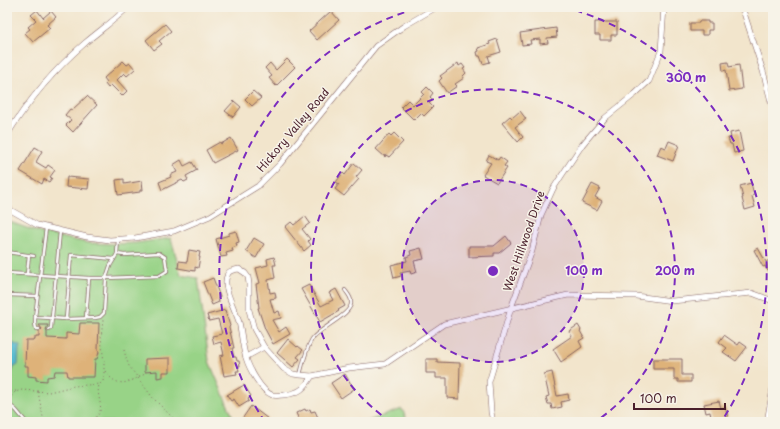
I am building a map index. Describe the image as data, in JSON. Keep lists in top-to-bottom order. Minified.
{"streets":{"street":["Hickory Valley Road","West Hillwood Drive"]},"scale_bar":"100 m","rings":["300 m","100 m","200 m"]}
